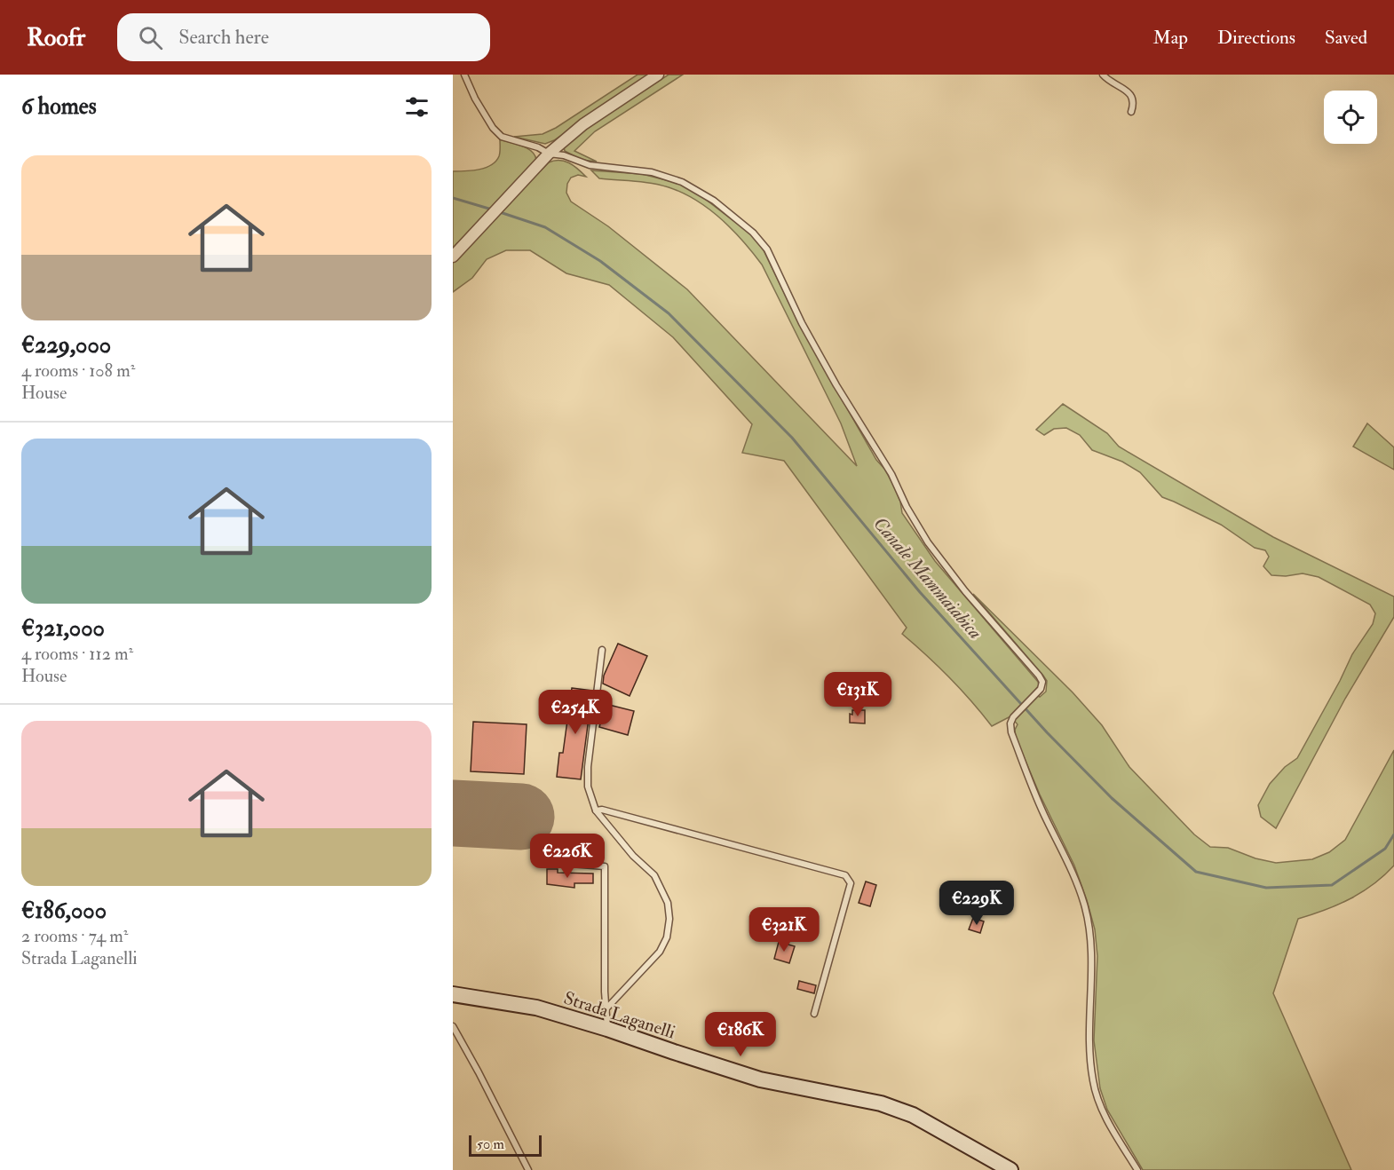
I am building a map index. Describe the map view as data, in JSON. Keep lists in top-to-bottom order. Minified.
{"streets":{"street":["Strada Laganelli"]},"water":["Canale Mammaiabica"],"scale_bar":"50 m","page":{"header":"Roofr","search":"Search here","nav":["Map","Directions","Saved"],"heading":"6 homes","list":[{"name":"€229,000","note":"4 rooms · 108 m² · House"},{"name":"€321,000","note":"4 rooms · 112 m² · House"},{"name":"€186,000","note":"2 rooms · 74 m² · Strada Laganelli"}],"price":["€131K","€254K","€226K","€229K","€321K","€186K"],"scale":"50 m"}}
